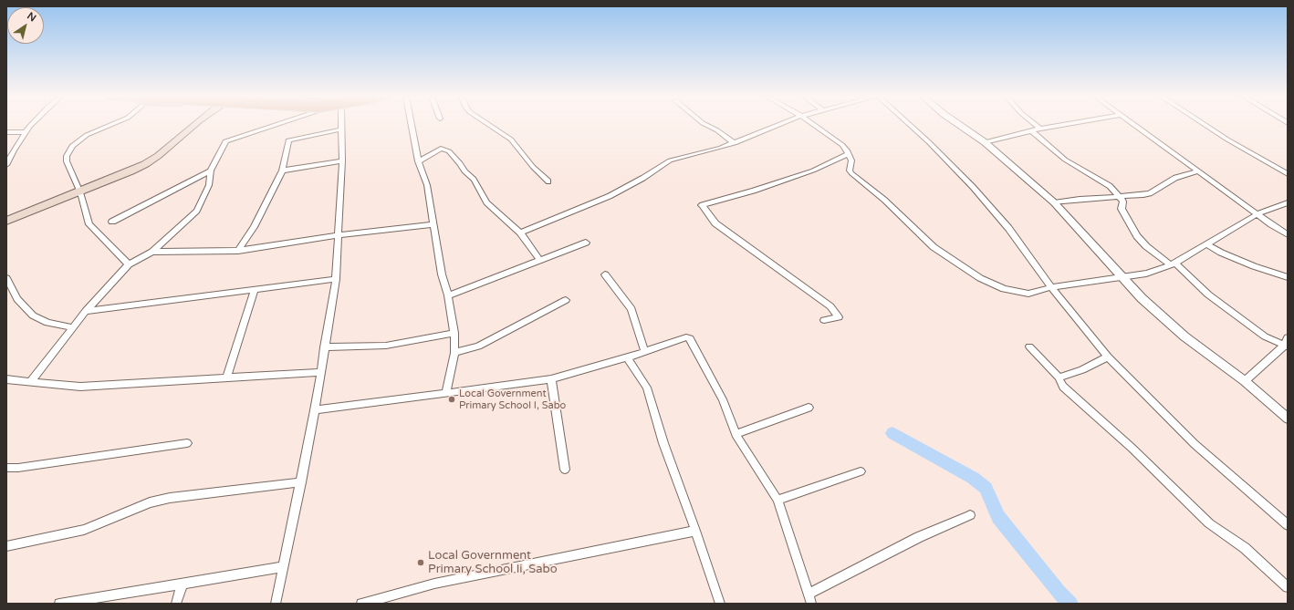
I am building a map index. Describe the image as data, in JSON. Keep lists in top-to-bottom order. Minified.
{"places":["Local Government Primary School I, Sabo","Local Government Primary School Ii, Sabo"],"north":"top right"}
